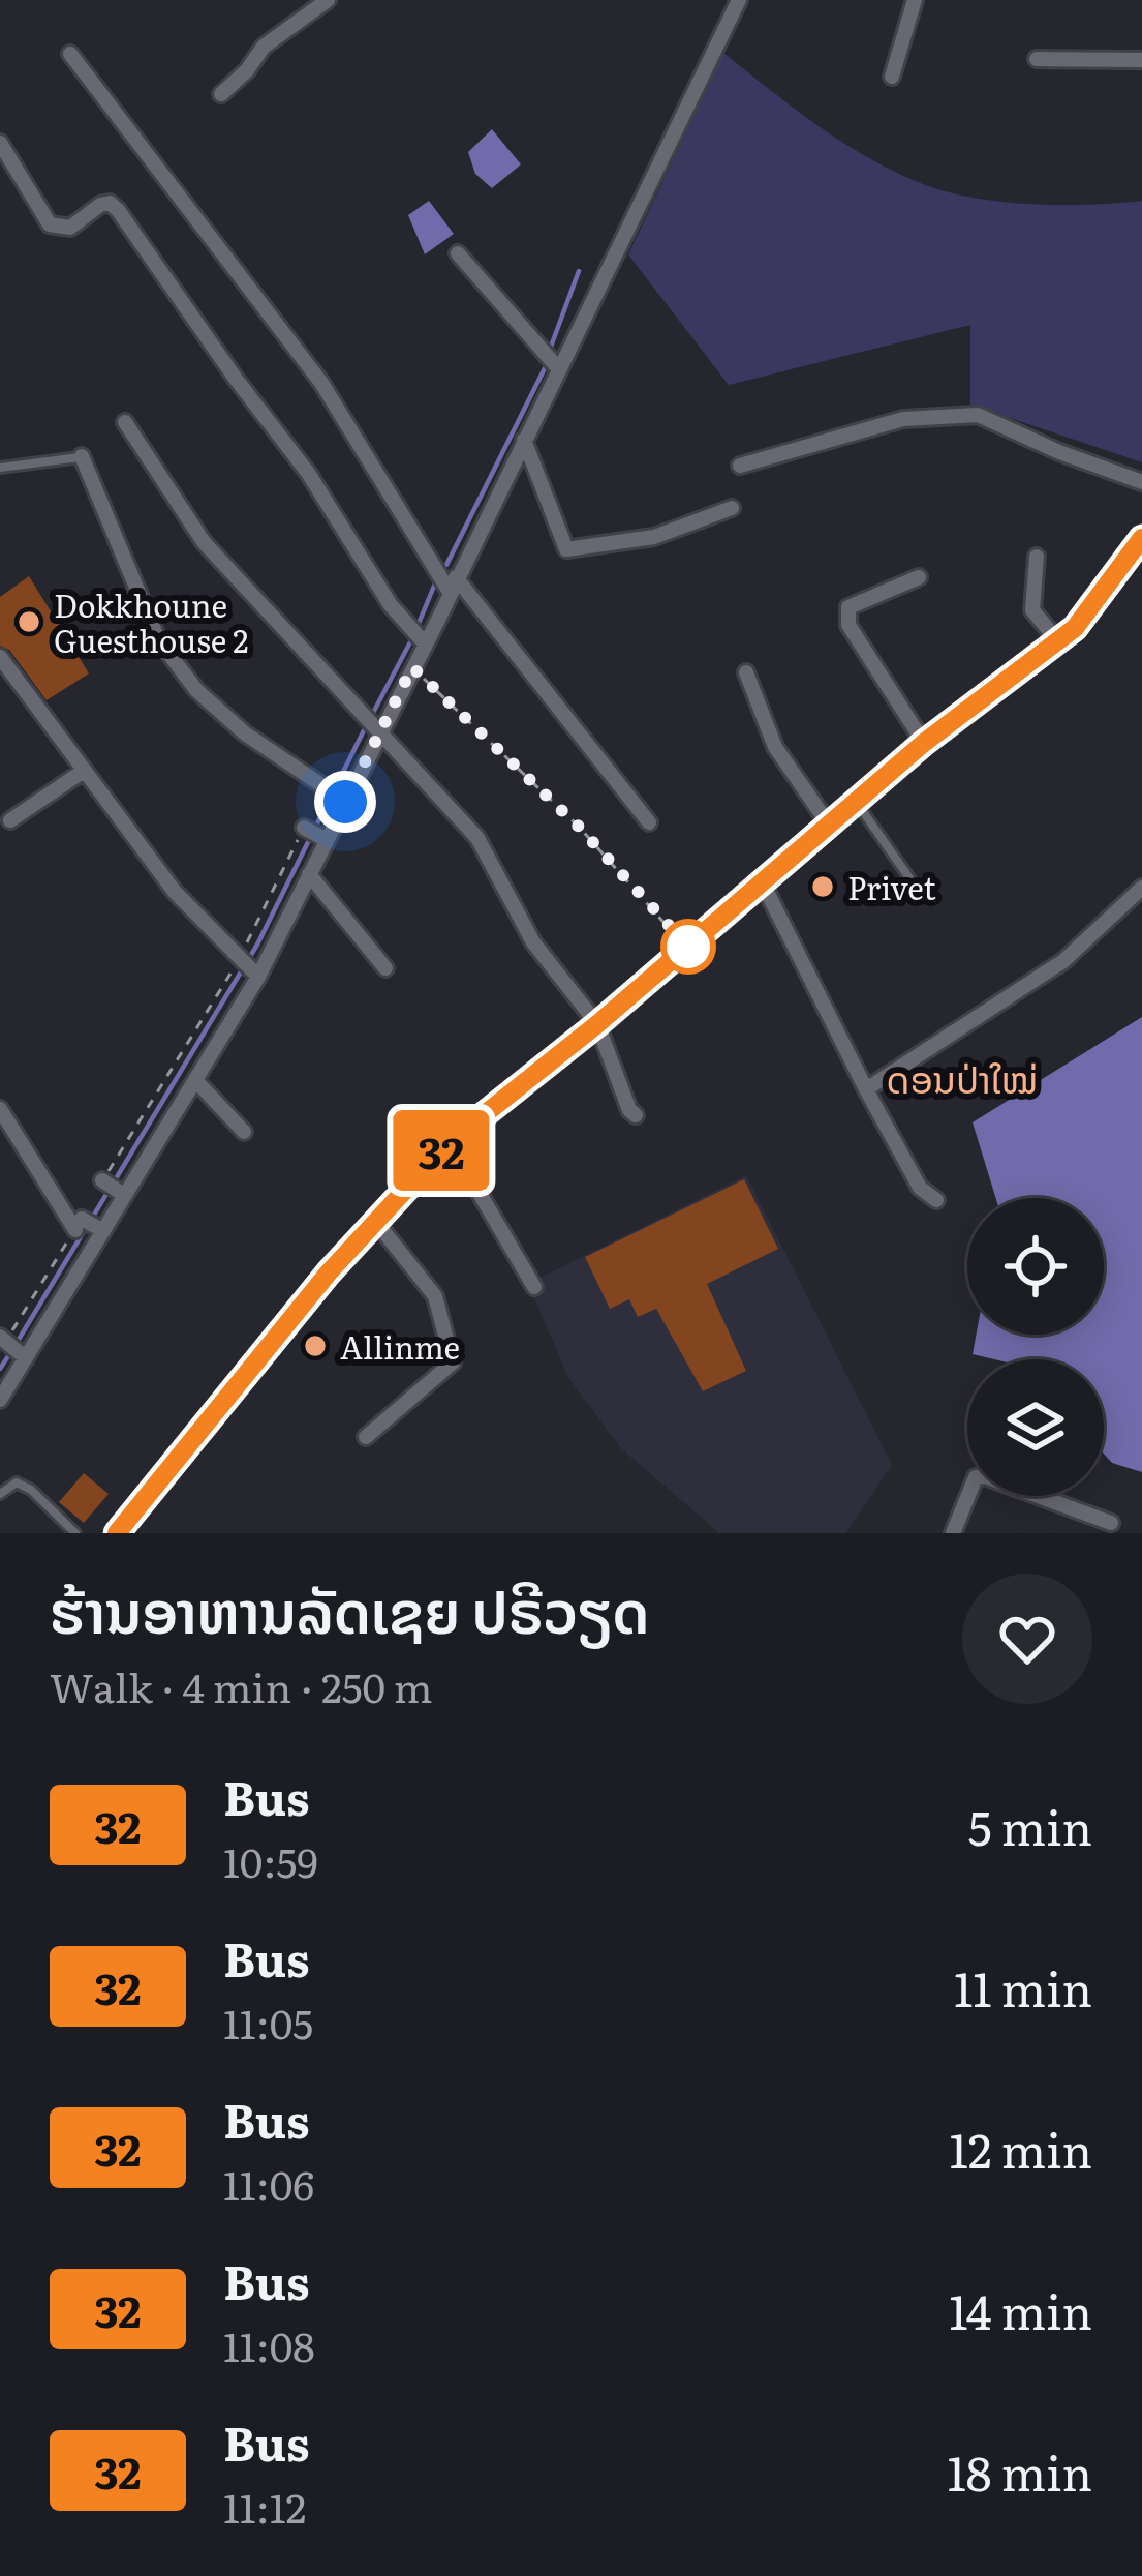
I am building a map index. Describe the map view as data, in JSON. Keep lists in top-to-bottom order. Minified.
{"districts":["ດອນປ່າໃໝ່"],"places":["Dokkhoune Guesthouse 2","Privet","Allinme"],"lines":["bus line 32"],"page":{"on_map":"32","heading":["ຮ້ານອາຫານລັດເຊຍ ປຣີວຽດ","Walk · 4 min · 250 m"],"list":[{"mark":"32","name":"Bus","note":"10:59","value":"5 min"},{"mark":"32","name":"Bus","note":"11:05","value":"11 min"},{"mark":"32","name":"Bus","note":"11:06","value":"12 min"},{"mark":"32","name":"Bus","note":"11:08","value":"14 min"},{"mark":"32","name":"Bus","note":"11:12","value":"18 min"}]}}
